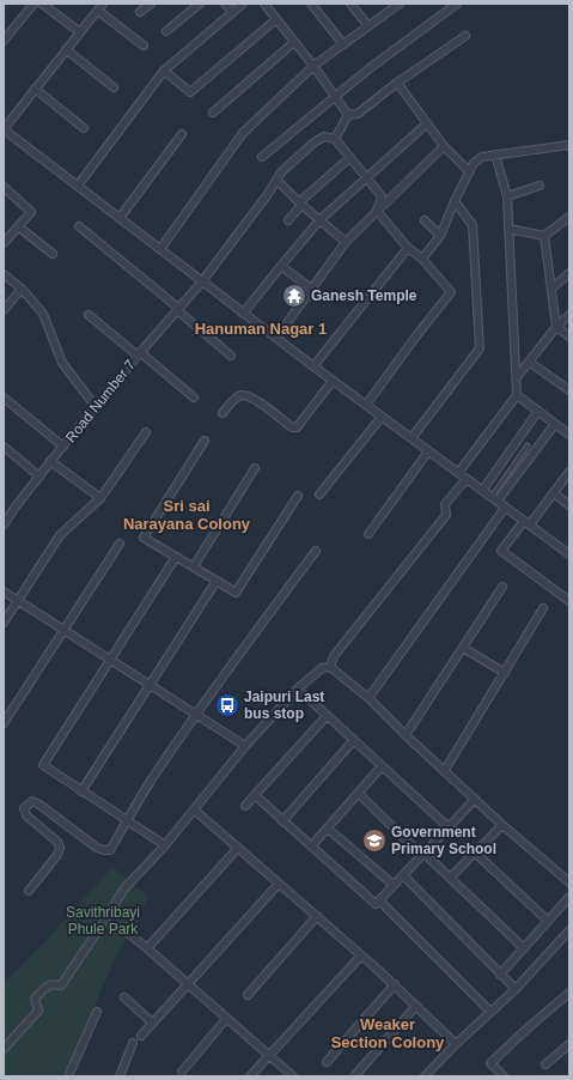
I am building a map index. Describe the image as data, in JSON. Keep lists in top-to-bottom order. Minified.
{"streets":{"street":["Road Number 7"]},"districts":["Hanuman Nagar 1","Sri sai Narayana Colony","Weaker Section Colony"],"parks":["Savithribayi Phule Park"],"places":{"temple":["Ganesh Temple"],"bus stop":["Jaipuri Last bus stop"],"school or university":["Government Primary School"]}}
